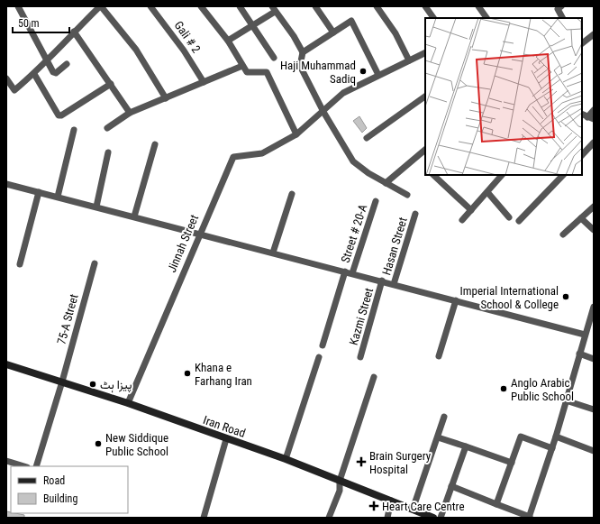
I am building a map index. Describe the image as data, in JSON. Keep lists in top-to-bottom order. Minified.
{"streets":{"main road":["Iran Road"],"street":["Gali # 2","Street # 20-A","Jinnah Street","Hasan Street","Kazmi Street","75-A Street"]},"crossings":[["Jinnah Street","Iran Road"],["75-A Street","Iran Road"]],"places":{"other":["Haji Muhammad Sadiq","Imperial International School & College","Khana e Farhang Iran","پیزا ہٹ","Anglo Arabic Public School","New Siddique Public School"],"health":["Brain Surgery Hospital","Heart Care Centre"]},"legend":["Road","Building"],"scale_bar":"50 m"}
